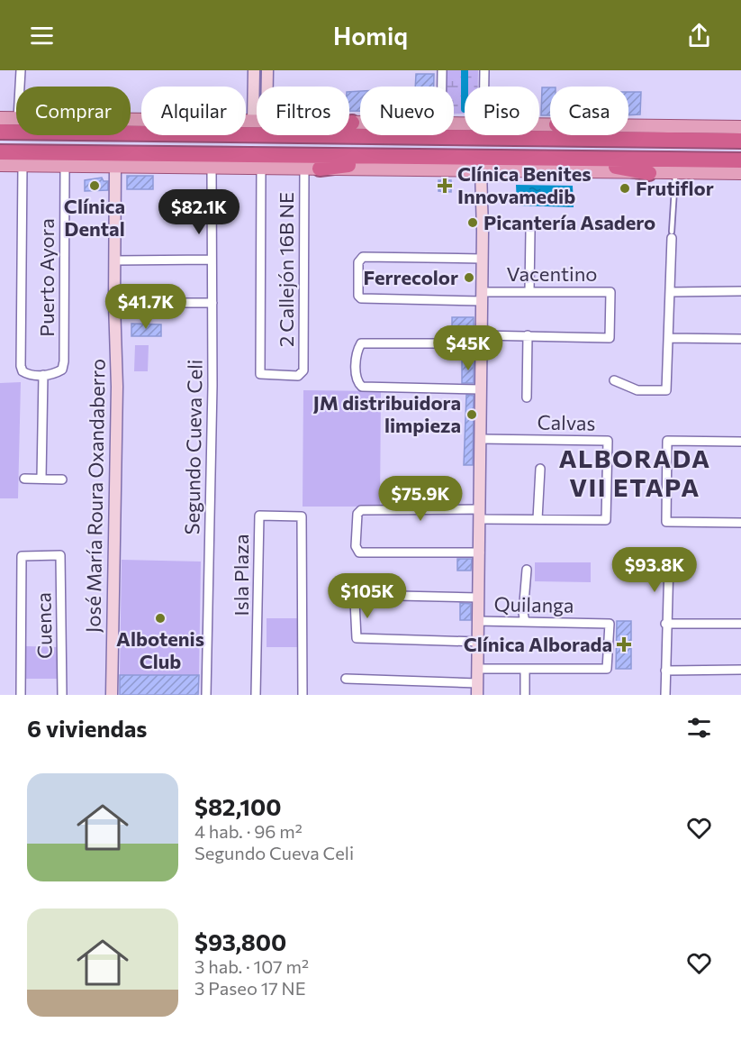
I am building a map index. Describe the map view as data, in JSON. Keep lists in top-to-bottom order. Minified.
{"streets":{"street":["2 Callejón 16B NE","Vacentino","Puerto Ayora","Calvas","Segundo Cueva Celi","José María Roura Oxandaberro","Isla Plaza","Quilanga","Cuenca"]},"districts":["ALBORADA VII ETAPA"],"places":{"other":["Clínica Dental","Frutiflor","Picantería Asadero","Ferrecolor","JM distribuidora limpieza","Albotenis Club"],"health":["Clínica Benites Innovamedib","Clínica Alborada"]},"page":{"header":"Homiq","chip":["Comprar","Alquilar","Filtros","Nuevo","Piso","Casa"],"price":["$82.1K","$41.7K","$45K","$75.9K","$93.8K","$105K"],"heading":"6 viviendas","list":[{"name":"$82,100","note":"4 hab. · 96 m² · Segundo Cueva Celi"},{"name":"$93,800","note":"3 hab. · 107 m² · 3 Paseo 17 NE"}]}}
